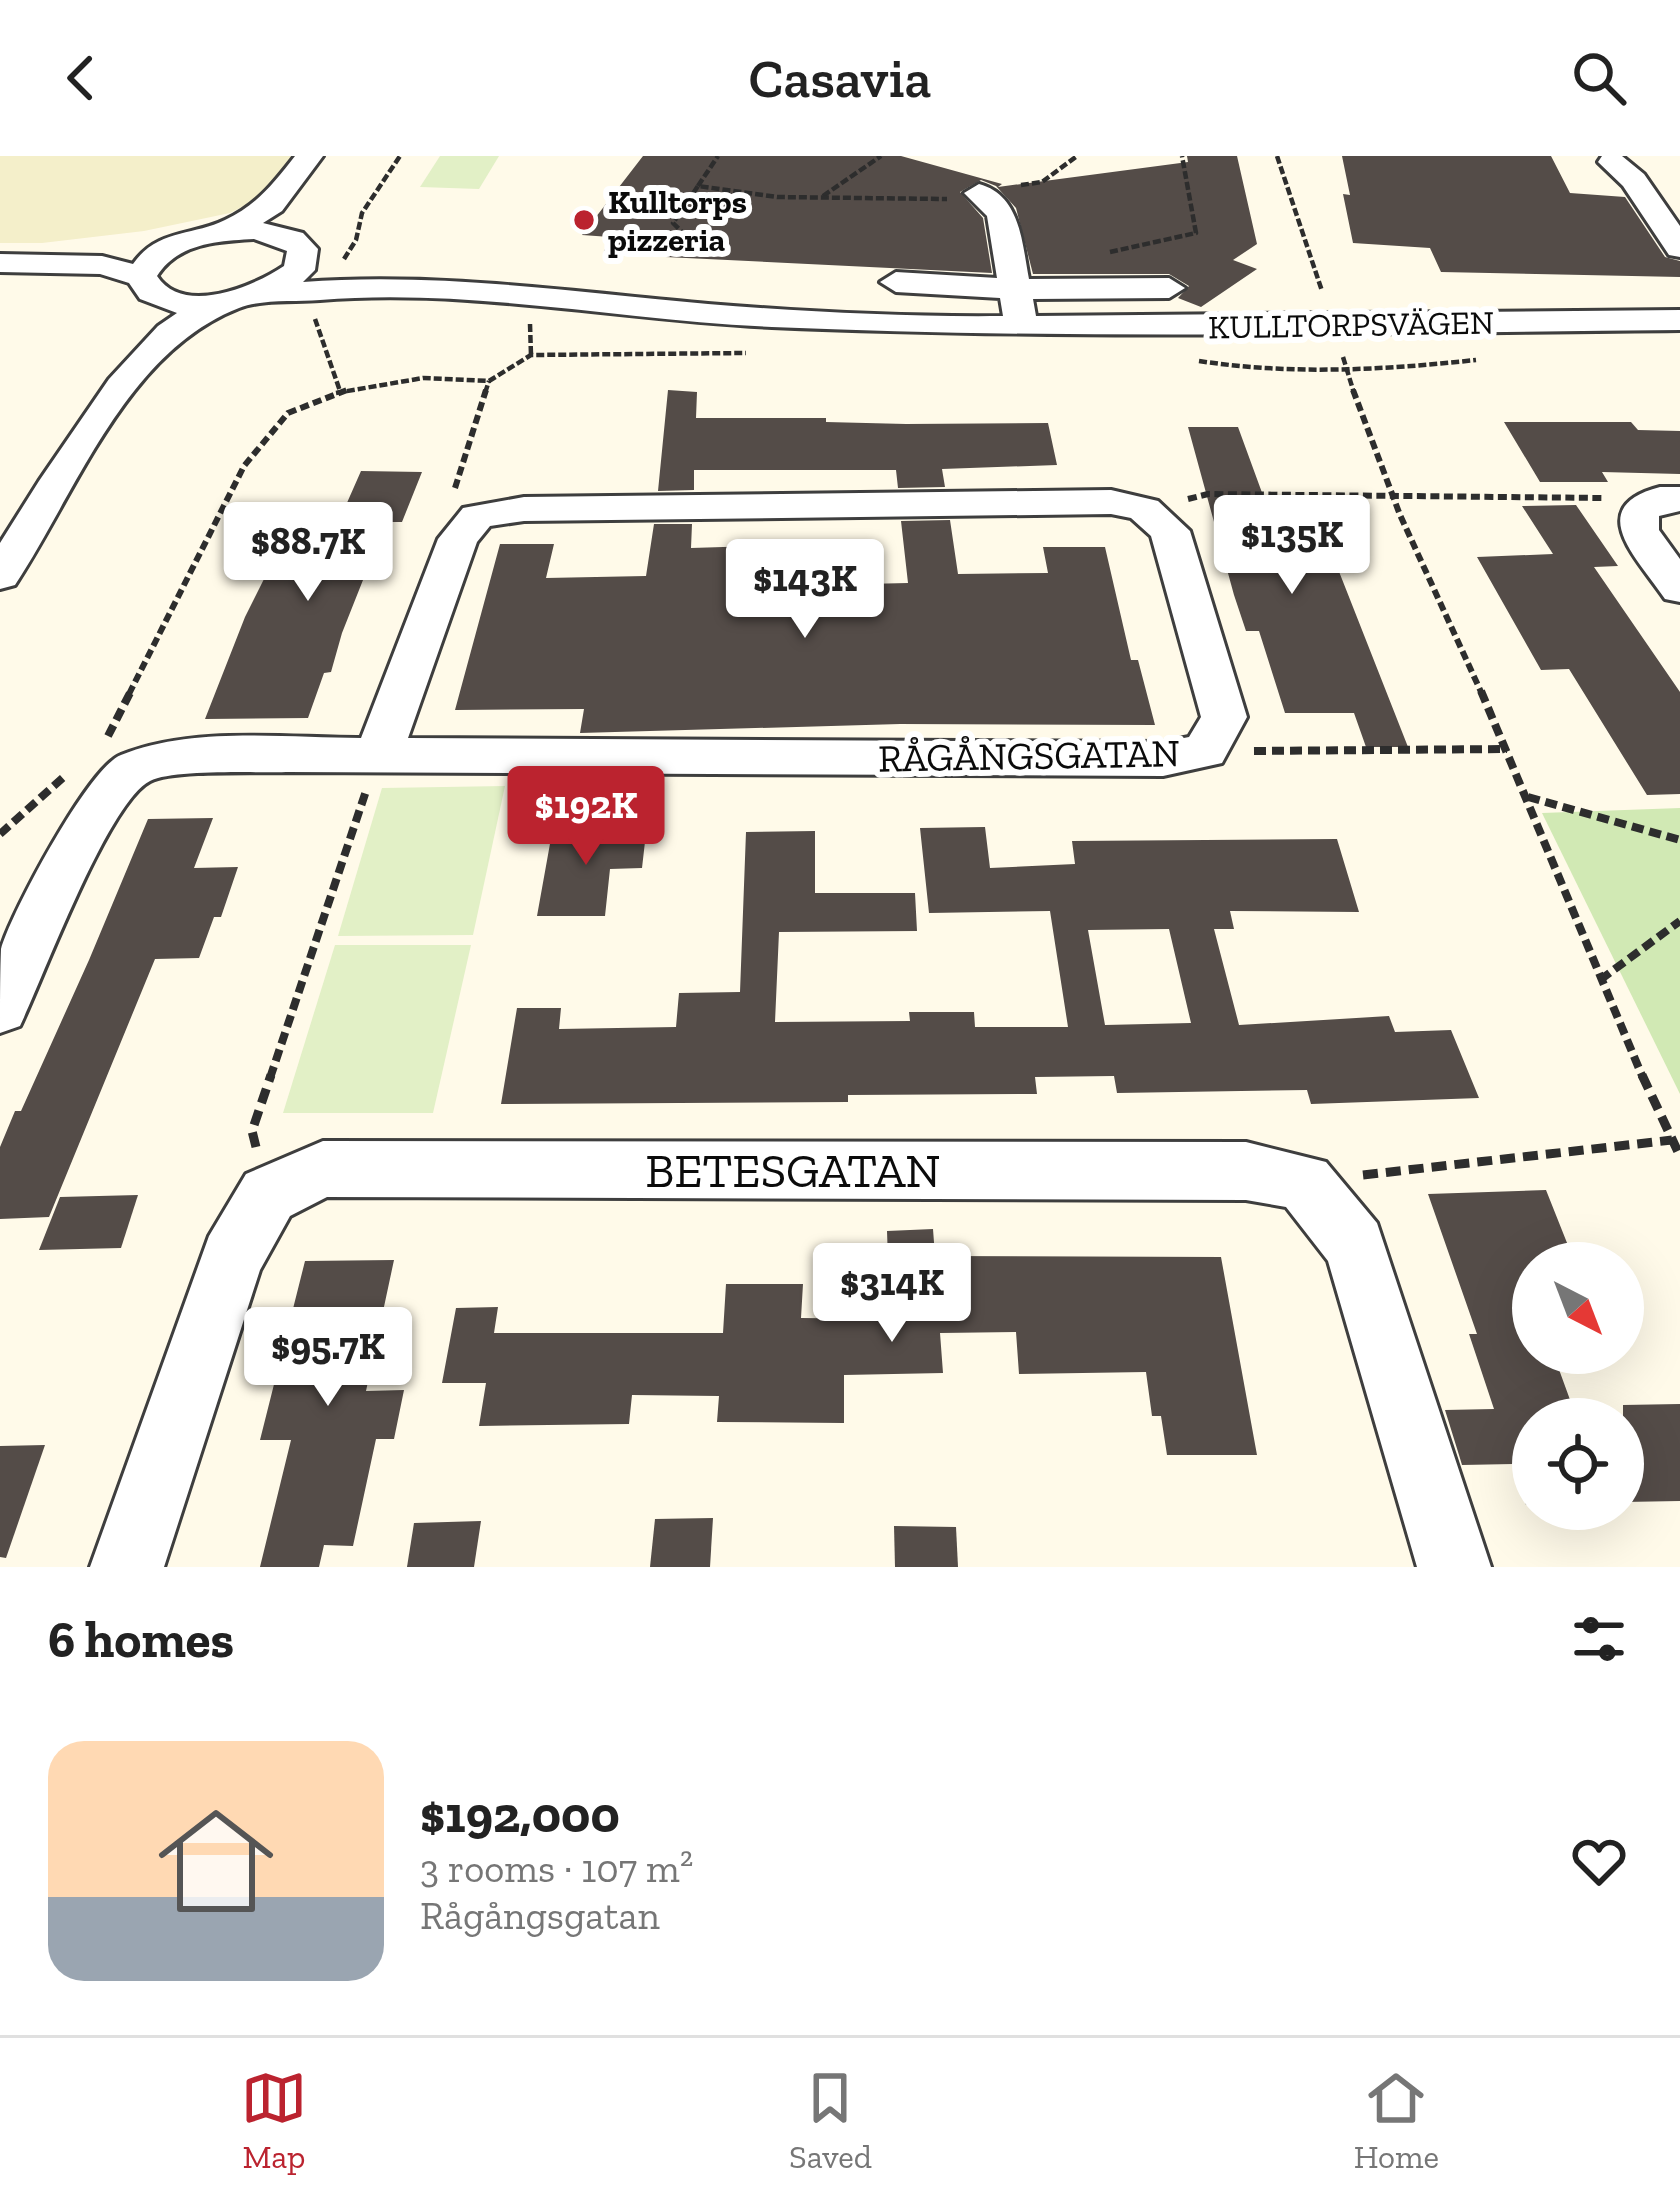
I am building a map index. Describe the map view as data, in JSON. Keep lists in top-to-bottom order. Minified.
{"streets":{"street":["KULLTORPSVÄGEN","RÅGÅNGSGATAN","BETESGATAN"]},"places":["Kulltorps pizzeria"],"north":"bottom right","page":{"header":"Casavia","price":["$135K","$88.7K","$143K","$192K","$314K","$95.7K"],"heading":"6 homes","list":[{"name":"$192,000","note":"3 rooms · 107 m² · Rågångsgatan"}],"tabs":["Map","Saved","Home"]}}
